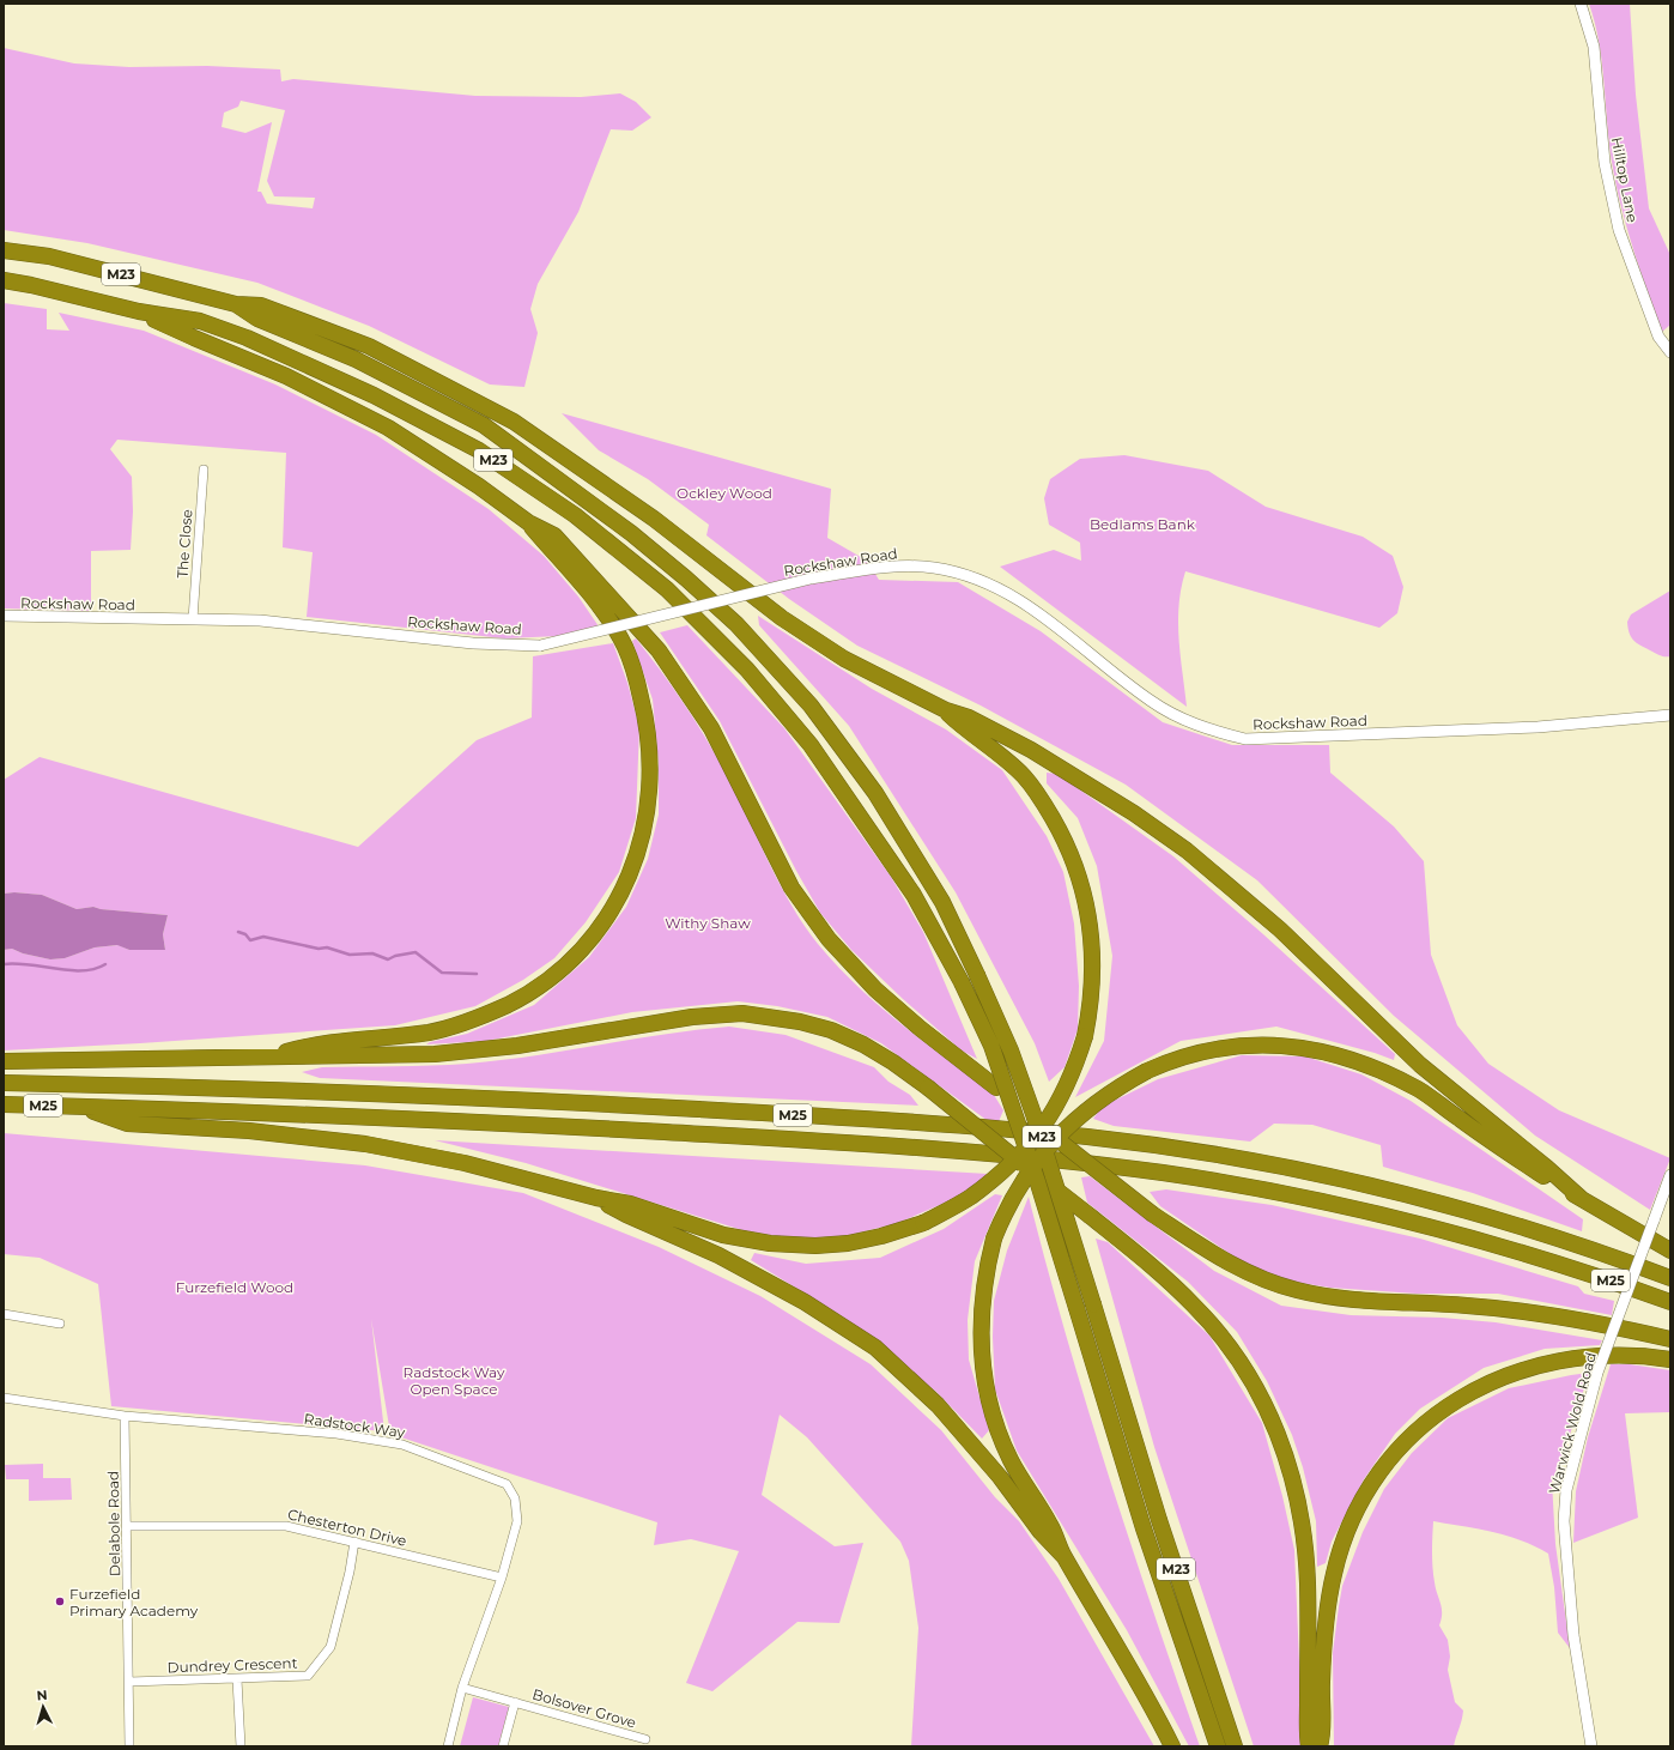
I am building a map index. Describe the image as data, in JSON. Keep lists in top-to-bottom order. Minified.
{"streets":{"highway":["M23","M25"],"street":["Hilltop Lane","The Close","Rockshaw Road","Warwick Wold Road","Radstock Way","Delabole Road","Chesterton Drive","Dundrey Crescent","Bolsover Grove"]},"crossings":[["The Close","Rockshaw Road"],["Radstock Way","Delabole Road"],["Radstock Way","Chesterton Drive"],["Radstock Way","Bolsover Grove"],["Delabole Road","Chesterton Drive"],["Delabole Road","Dundrey Crescent"],["Chesterton Drive","Dundrey Crescent"]],"parks":["Ockley Wood","Bedlams Bank","Withy Shaw","Furzefield Wood","Radstock Way Open Space"],"places":["Furzefield Primary Academy"],"north":"top"}
